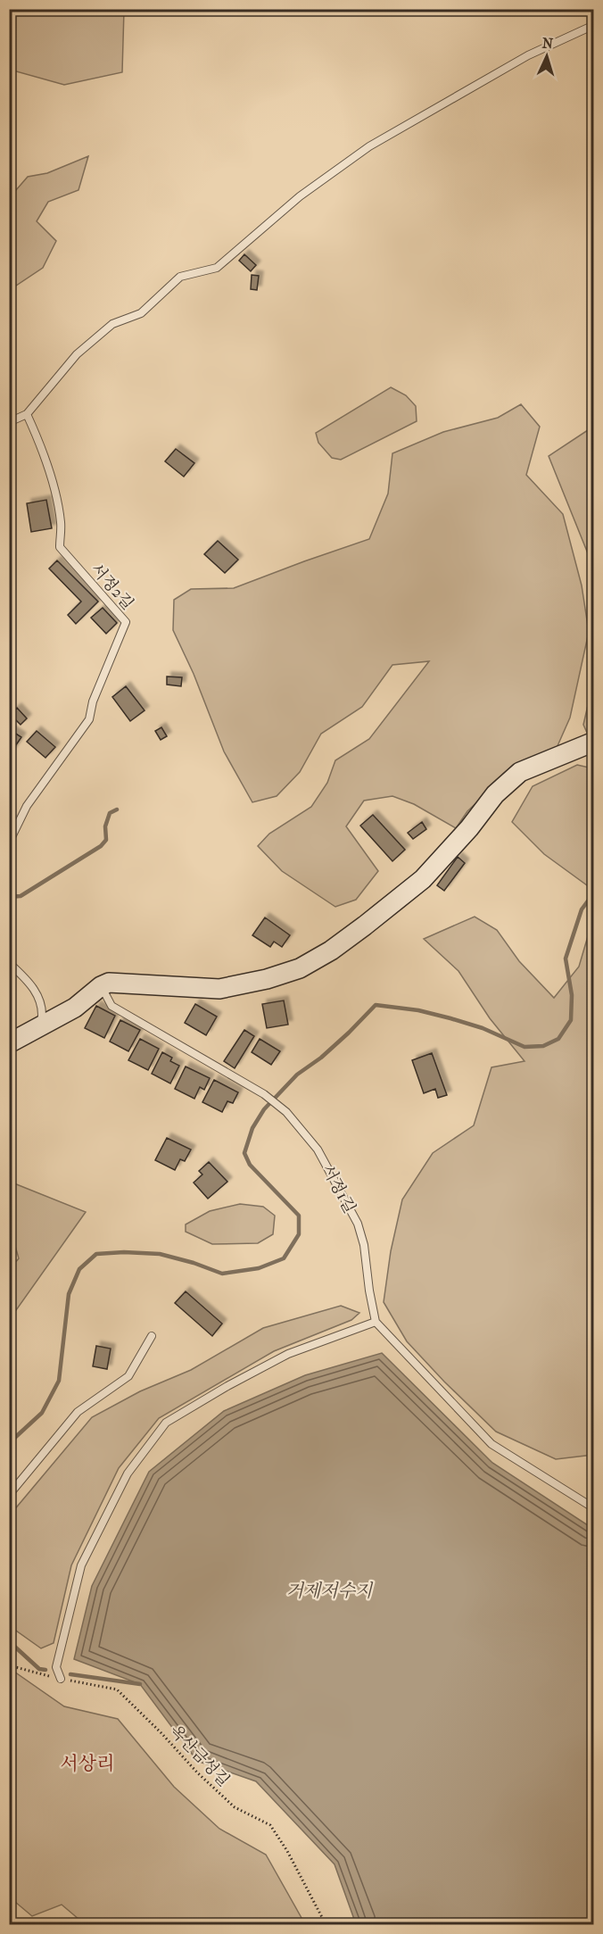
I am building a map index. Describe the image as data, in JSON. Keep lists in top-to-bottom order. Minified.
{"streets":{"lane":["서정2길","서정1길"],"path":["옥산금성길"]},"districts":["서상리"],"water":["거제저수지"],"north":"top"}
